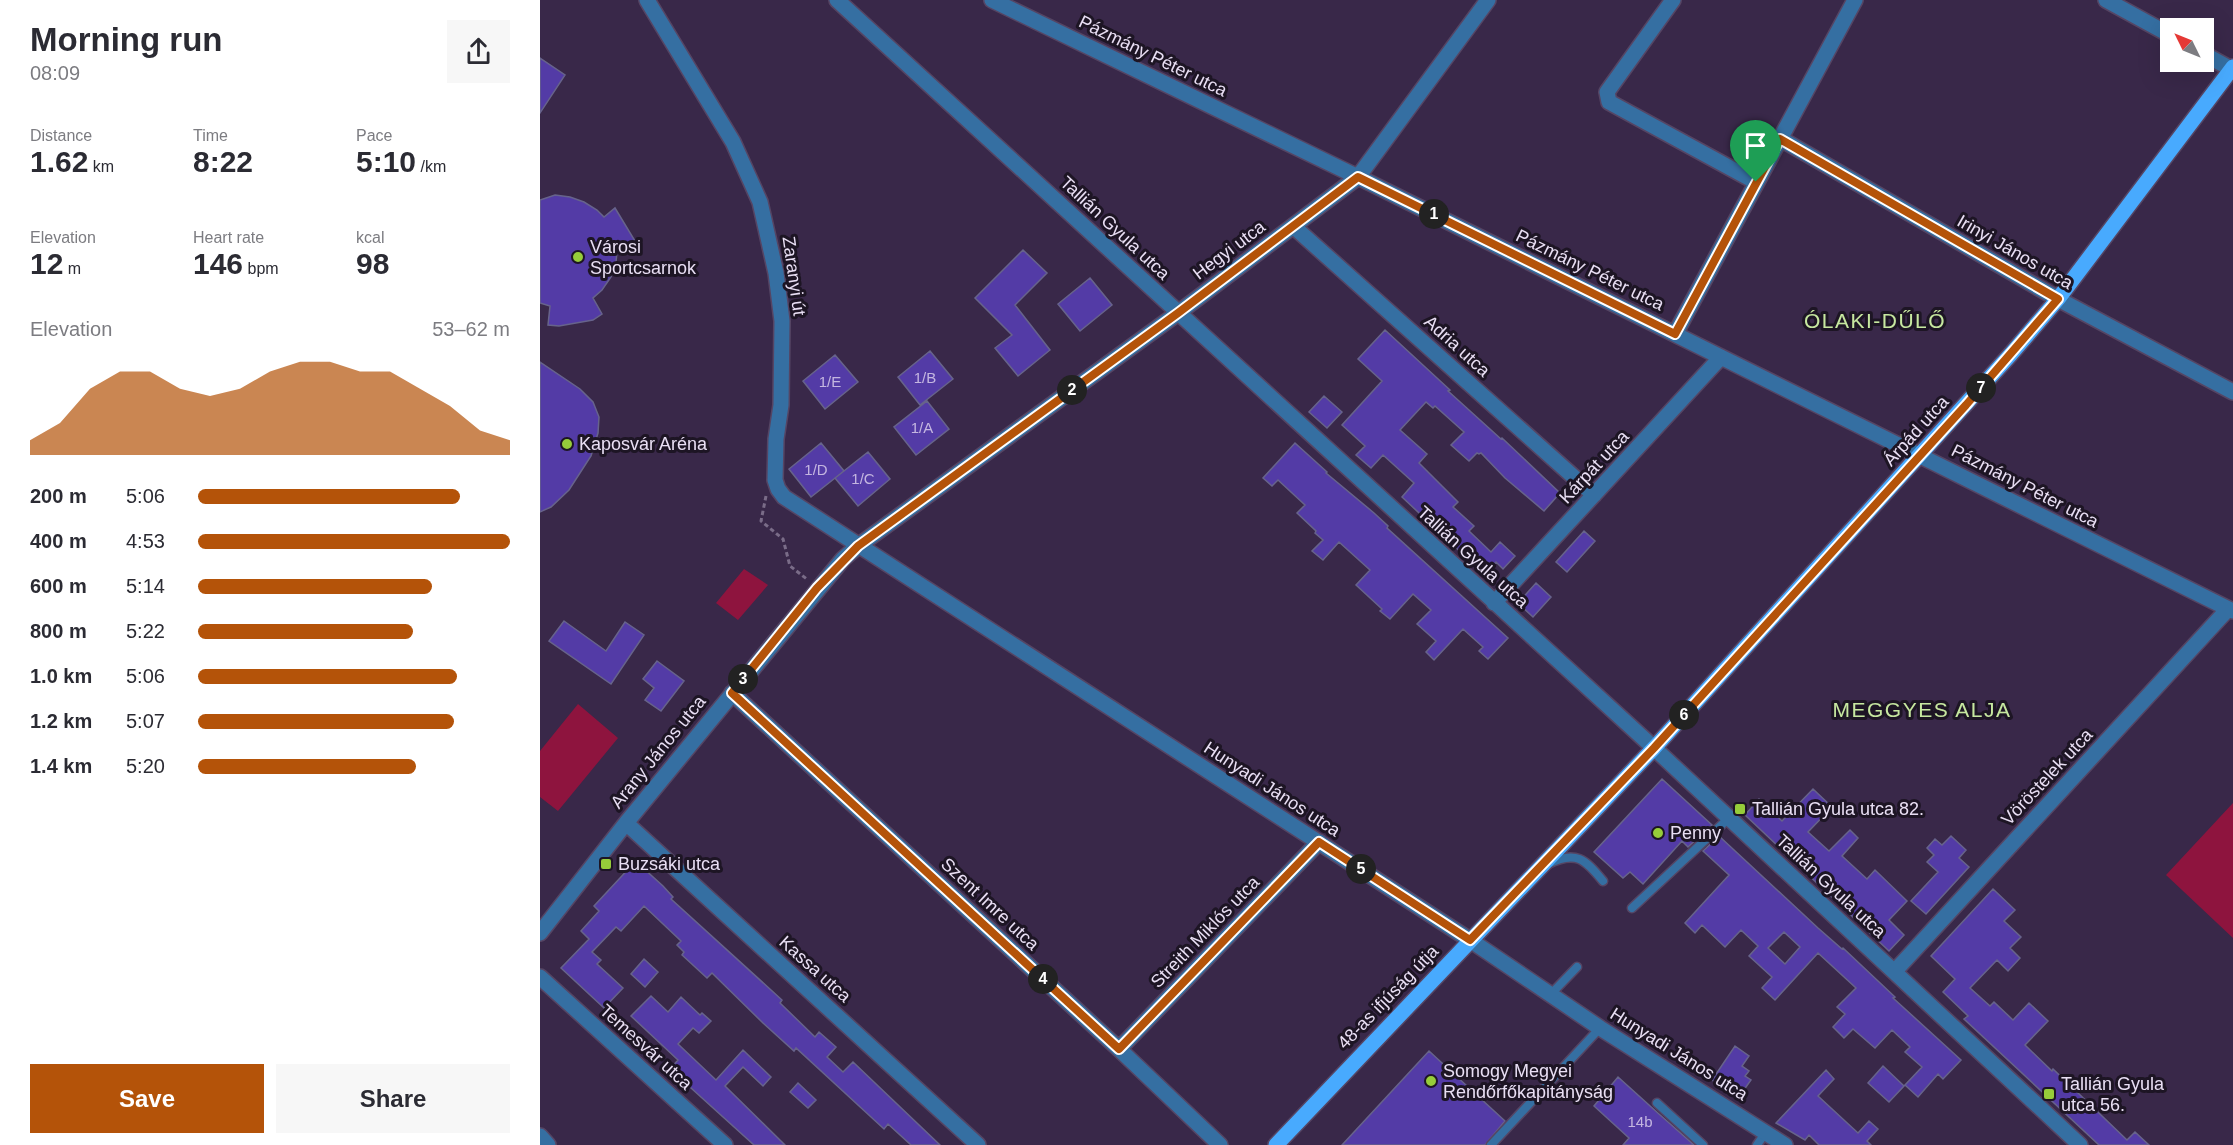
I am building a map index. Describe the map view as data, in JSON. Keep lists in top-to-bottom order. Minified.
{"streets":{"main road":["Árpád utca","48-as ifjúság útja"],"street":["Pázmány Péter utca","Tallián Gyula utca","Hegyi utca","Irinyi János utca","Zaranyi út","Adria utca","Kárpát utca","Arany János utca","Vöröstelek utca","Hunyadi János utca","Szent Imre utca","Streith Miklós utca","Kassa utca","Temesvár utca"]},"crossings":[["Pázmány Péter utca","Hegyi utca"],["Pázmány Péter utca","Árpád utca"],["Pázmány Péter utca","Kárpát utca"],["Pázmány Péter utca","Vöröstelek utca"],["Tallián Gyula utca","Hegyi utca"],["Tallián Gyula utca","Árpád utca"],["Tallián Gyula utca","Kárpát utca"],["Tallián Gyula utca","Vöröstelek utca"],["Tallián Gyula utca","48-as ifjúság útja"],["Hegyi utca","Zaranyi út"],["Hegyi utca","Adria utca"],["Hegyi utca","Arany János utca"],["Hegyi utca","Hunyadi János utca"],["Irinyi János utca","Árpád utca"],["Zaranyi út","Arany János utca"],["Zaranyi út","Hunyadi János utca"],["Adria utca","Kárpát utca"],["Árpád utca","48-as ifjúság útja"],["Arany János utca","Hunyadi János utca"],["Arany János utca","Szent Imre utca"],["Arany János utca","Kassa utca"],["Hunyadi János utca","Streith Miklós utca"],["Hunyadi János utca","48-as ifjúság útja"],["Szent Imre utca","Streith Miklós utca"]],"districts":["ÓLAKI-DŰLŐ","MEGGYES ALJA"],"places":{"other":["Városi Sportcsarnok","Kaposvár Aréna","Penny","Somogy Megyei Rendőrfőkapitányság"],"transit":["Tallián Gyula utca 82.","Buzsáki utca","Tallián Gyula utca 56."]},"house_numbers":["1/B","1/E","1/A","1/D","1/C","14b"],"north":"top left","page":{"heading":["Morning run","08:09"],"stats":[["Distance","1.62 km"],["Time","8:22"],["Pace","5:10 /km"],["Elevation","12 m"],["Heart rate","146 bpm"],["kcal","98"]],"pins":["1","7","2","3","6","5","4"],"chart":["Elevation","53–62 m"],"list":[{"name":"200 m","note":"5:06"},{"name":"400 m","note":"4:53"},{"name":"600 m","note":"5:14"},{"name":"800 m","note":"5:22"},{"name":"1.0 km","note":"5:06"},{"name":"1.2 km","note":"5:07"},{"name":"1.4 km","note":"5:20"}],"buttons":["Save","Share"]}}
